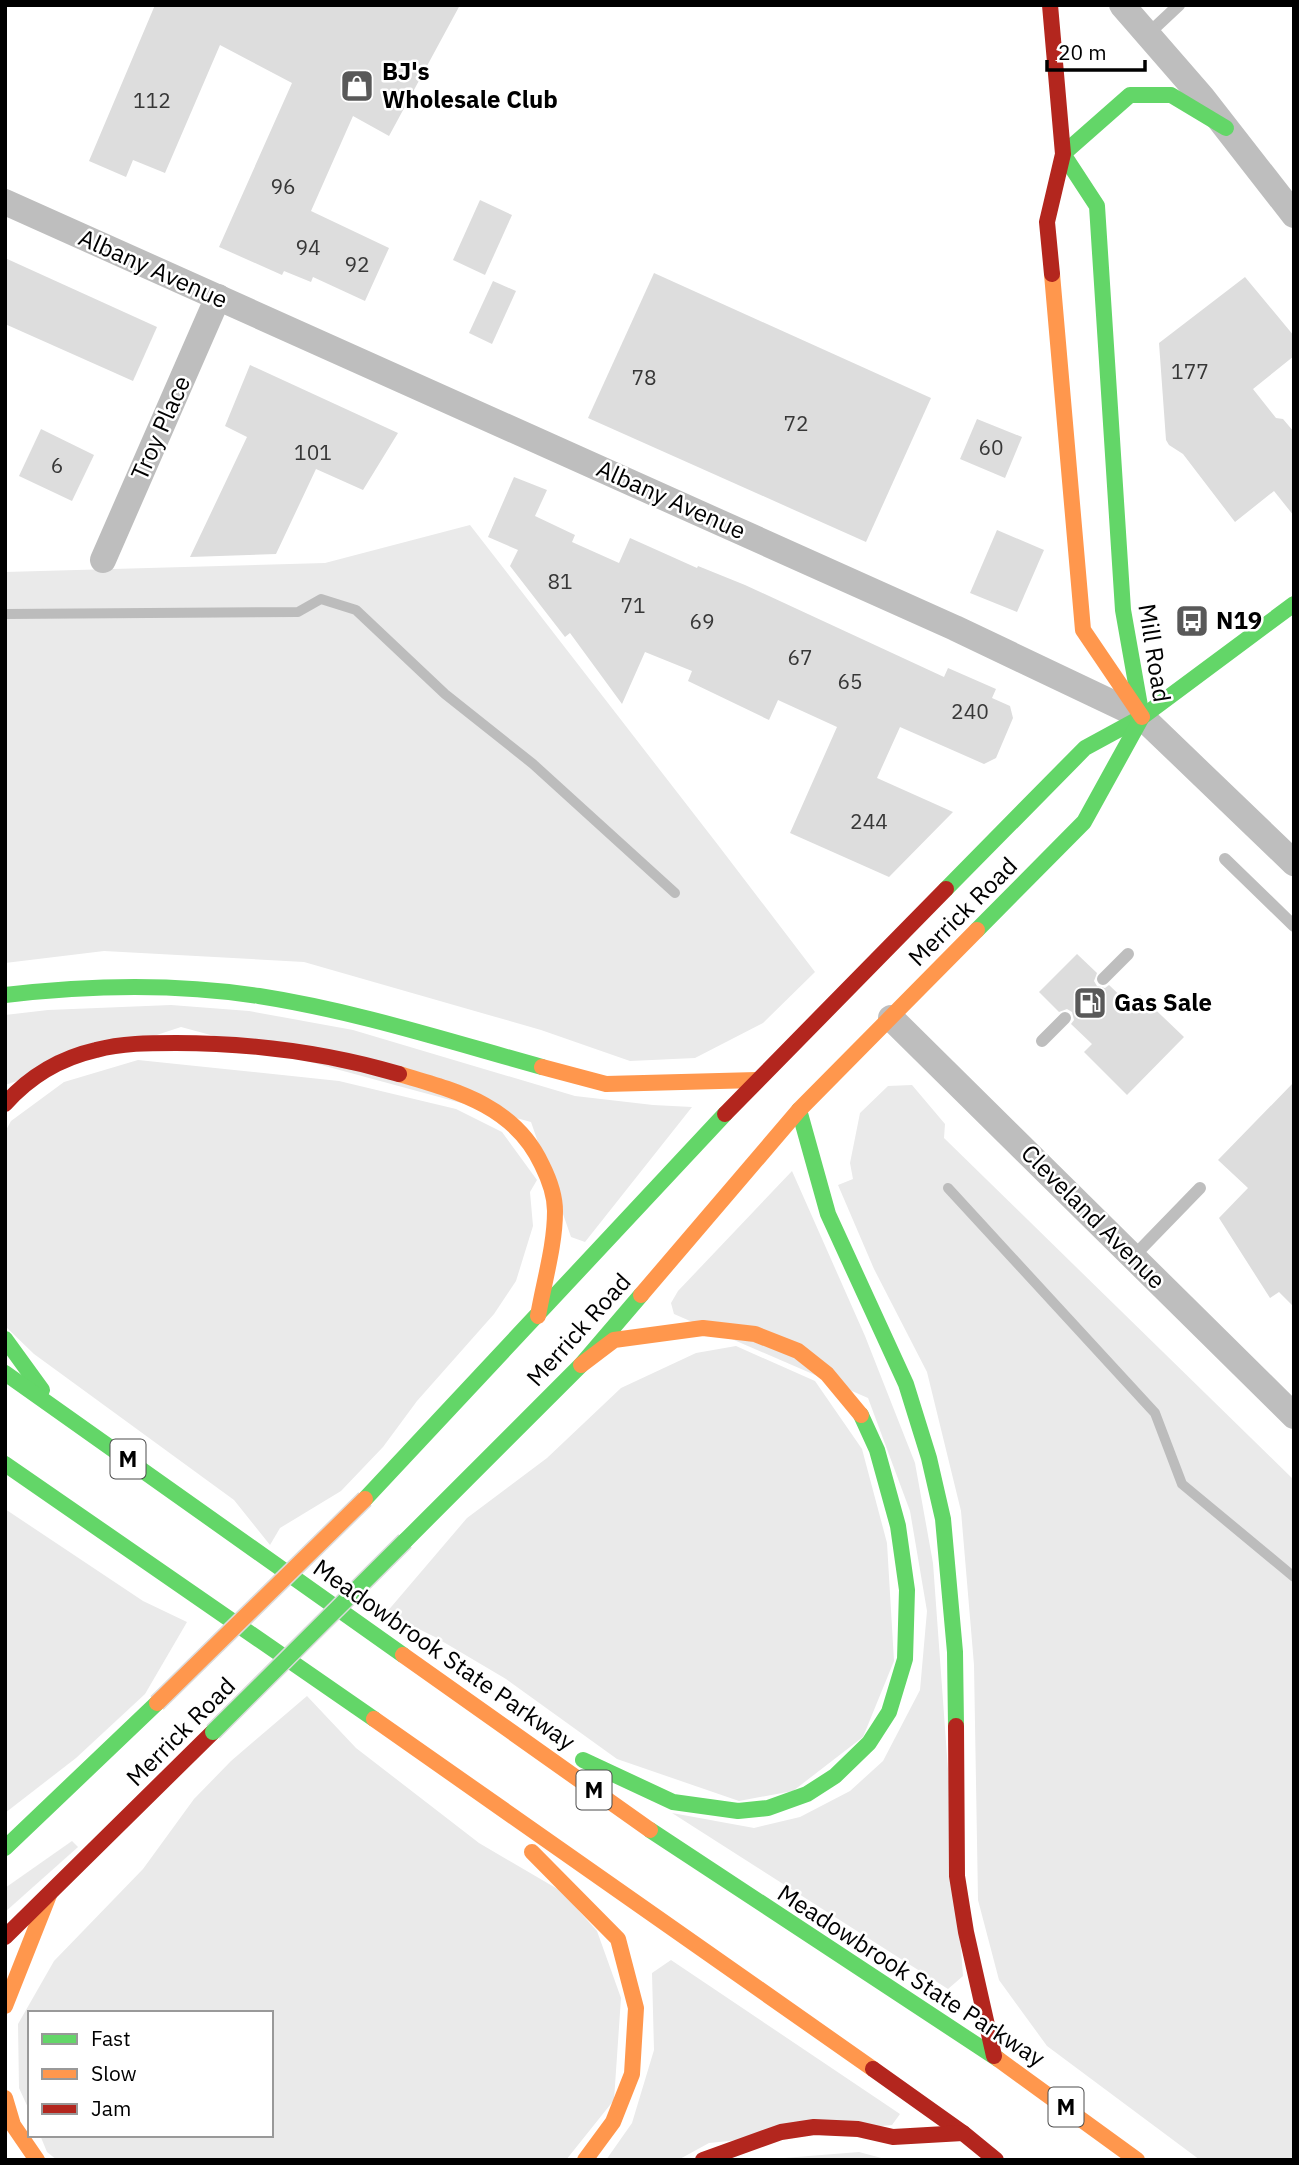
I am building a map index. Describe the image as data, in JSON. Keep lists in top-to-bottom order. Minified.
{"streets":{"main road":["Mill Road","Merrick Road","M","Meadowbrook State Parkway"],"street":["Albany Avenue","Troy Place","Cleveland Avenue"]},"crossings":[["Albany Avenue","Troy Place"],["Albany Avenue","Mill Road"],["Albany Avenue","Merrick Road"],["Mill Road","Merrick Road"],["Merrick Road","Cleveland Avenue"]],"places":{"shop":["BJ's Wholesale Club"],"bus stop":["N19"],"fuel station":["Gas Sale"]},"house_numbers":["112","96","94","92","177","78","72","60","101","6","81","71","69","67","65","240","244"],"legend":["Fast","Slow","Jam"],"scale_bar":"20 m"}
